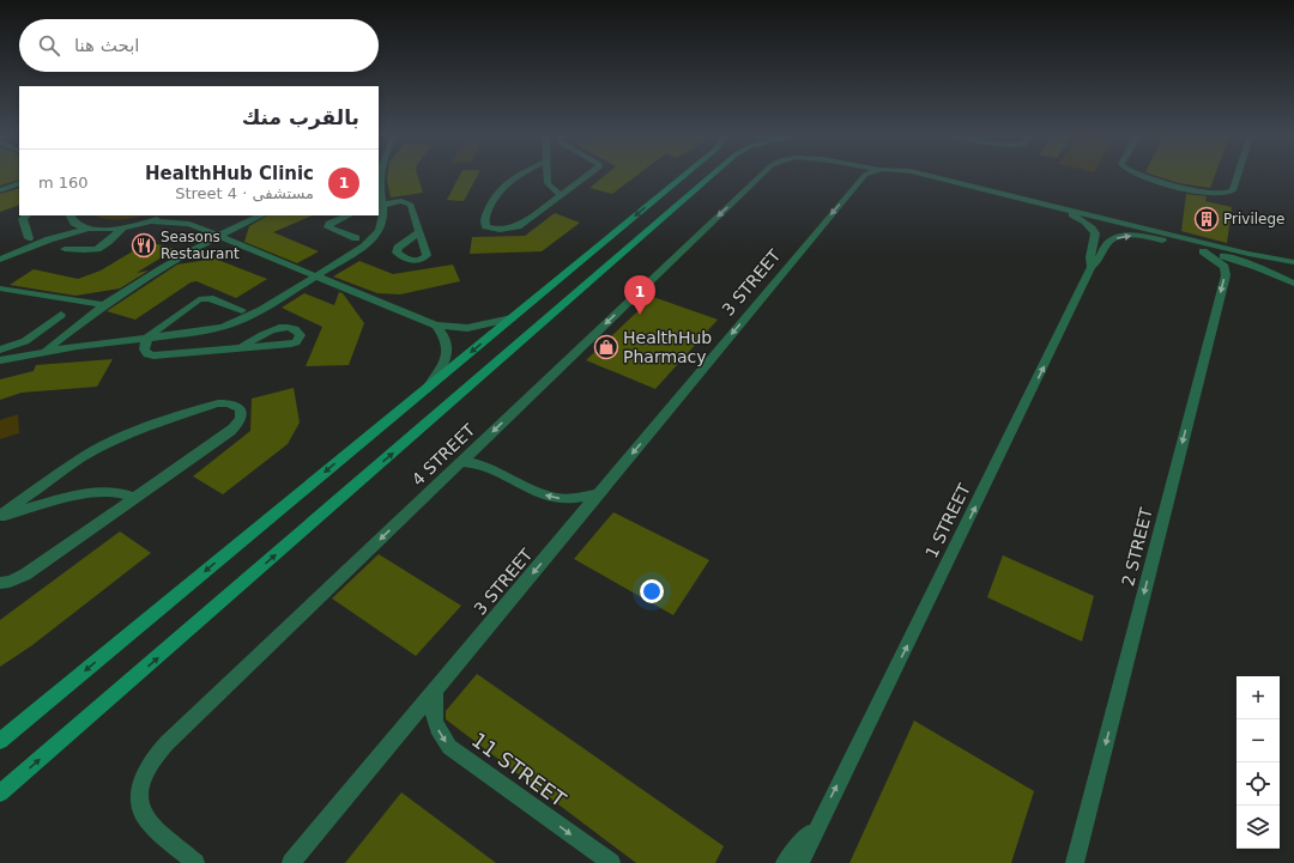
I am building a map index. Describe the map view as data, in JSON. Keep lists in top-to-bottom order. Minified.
{"streets":{"street":["3 STREET","4 STREET","1 STREET","2 STREET","11 STREET"]},"crossings":[["3 STREET","1 STREET"],["3 STREET","11 STREET"]],"one_way":["3 STREET","1 STREET","2 STREET","11 STREET"],"places":{"building":["Privilege"],"restaurant":["Seasons Restaurant"],"shop":["HealthHub Pharmacy"]},"page":{"search":"ابحث هنا","heading":"بالقرب منك","list":[{"mark":"1","name":"HealthHub Clinic","note":"مستشفى · 4 Street","value":"160 m"}],"pins":"1","map_buttons":["+","−"]}}
